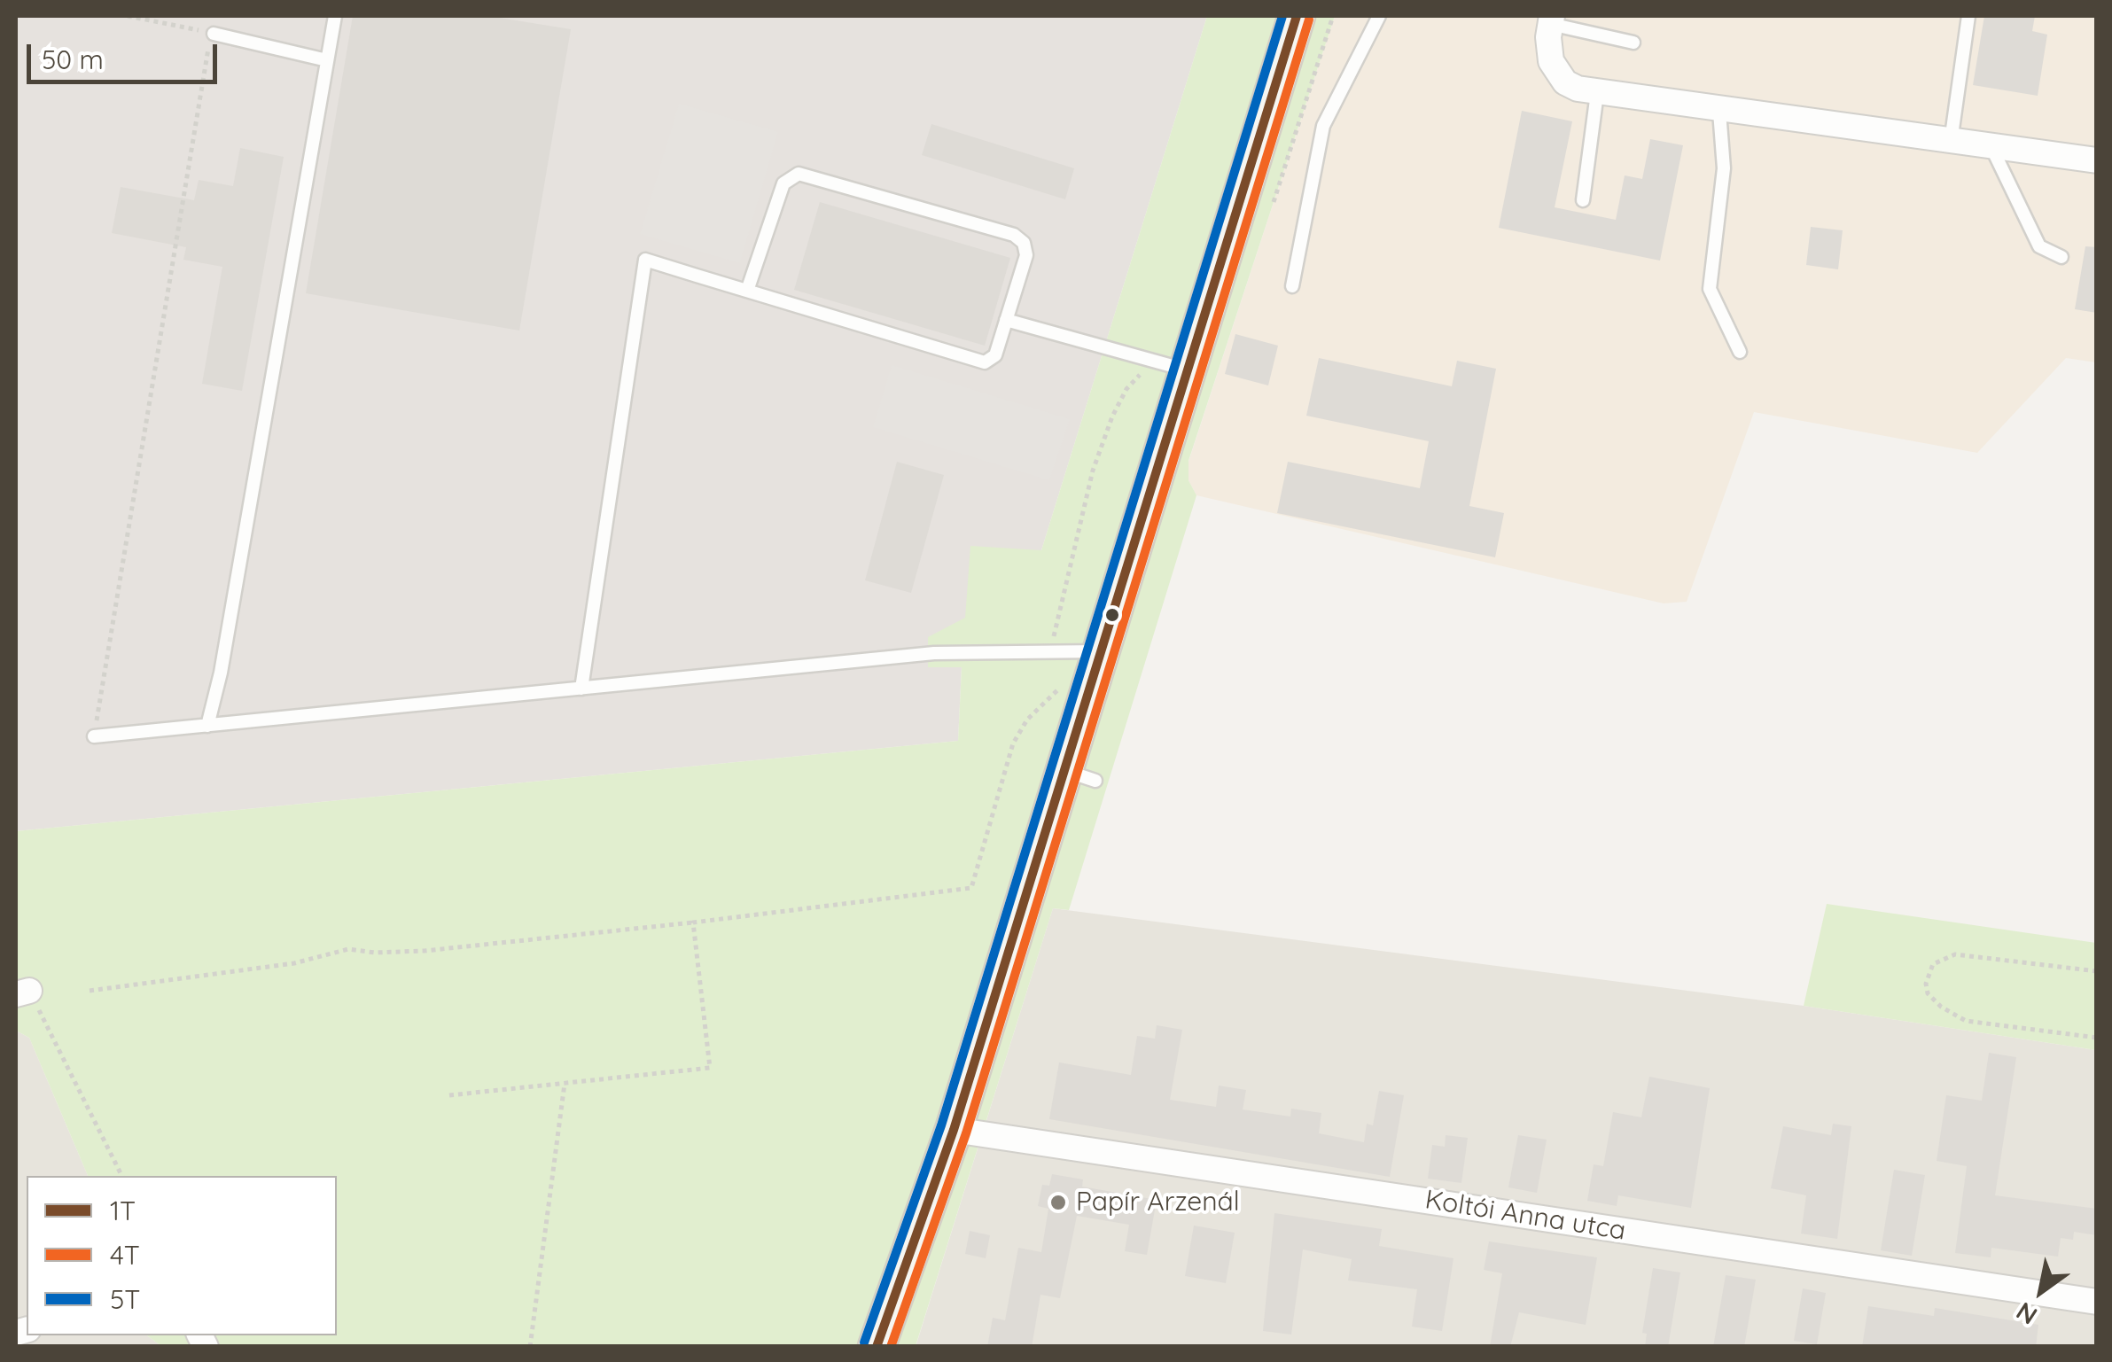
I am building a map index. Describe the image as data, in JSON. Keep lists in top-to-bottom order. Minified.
{"streets":{"street":["Koltói Anna utca"]},"places":["Papír Arzenál"],"lines":["transit line 1T","transit line 5T","transit line 4T"],"legend":["1T","4T","5T"],"scale_bar":"50 m","north":"bottom left"}
